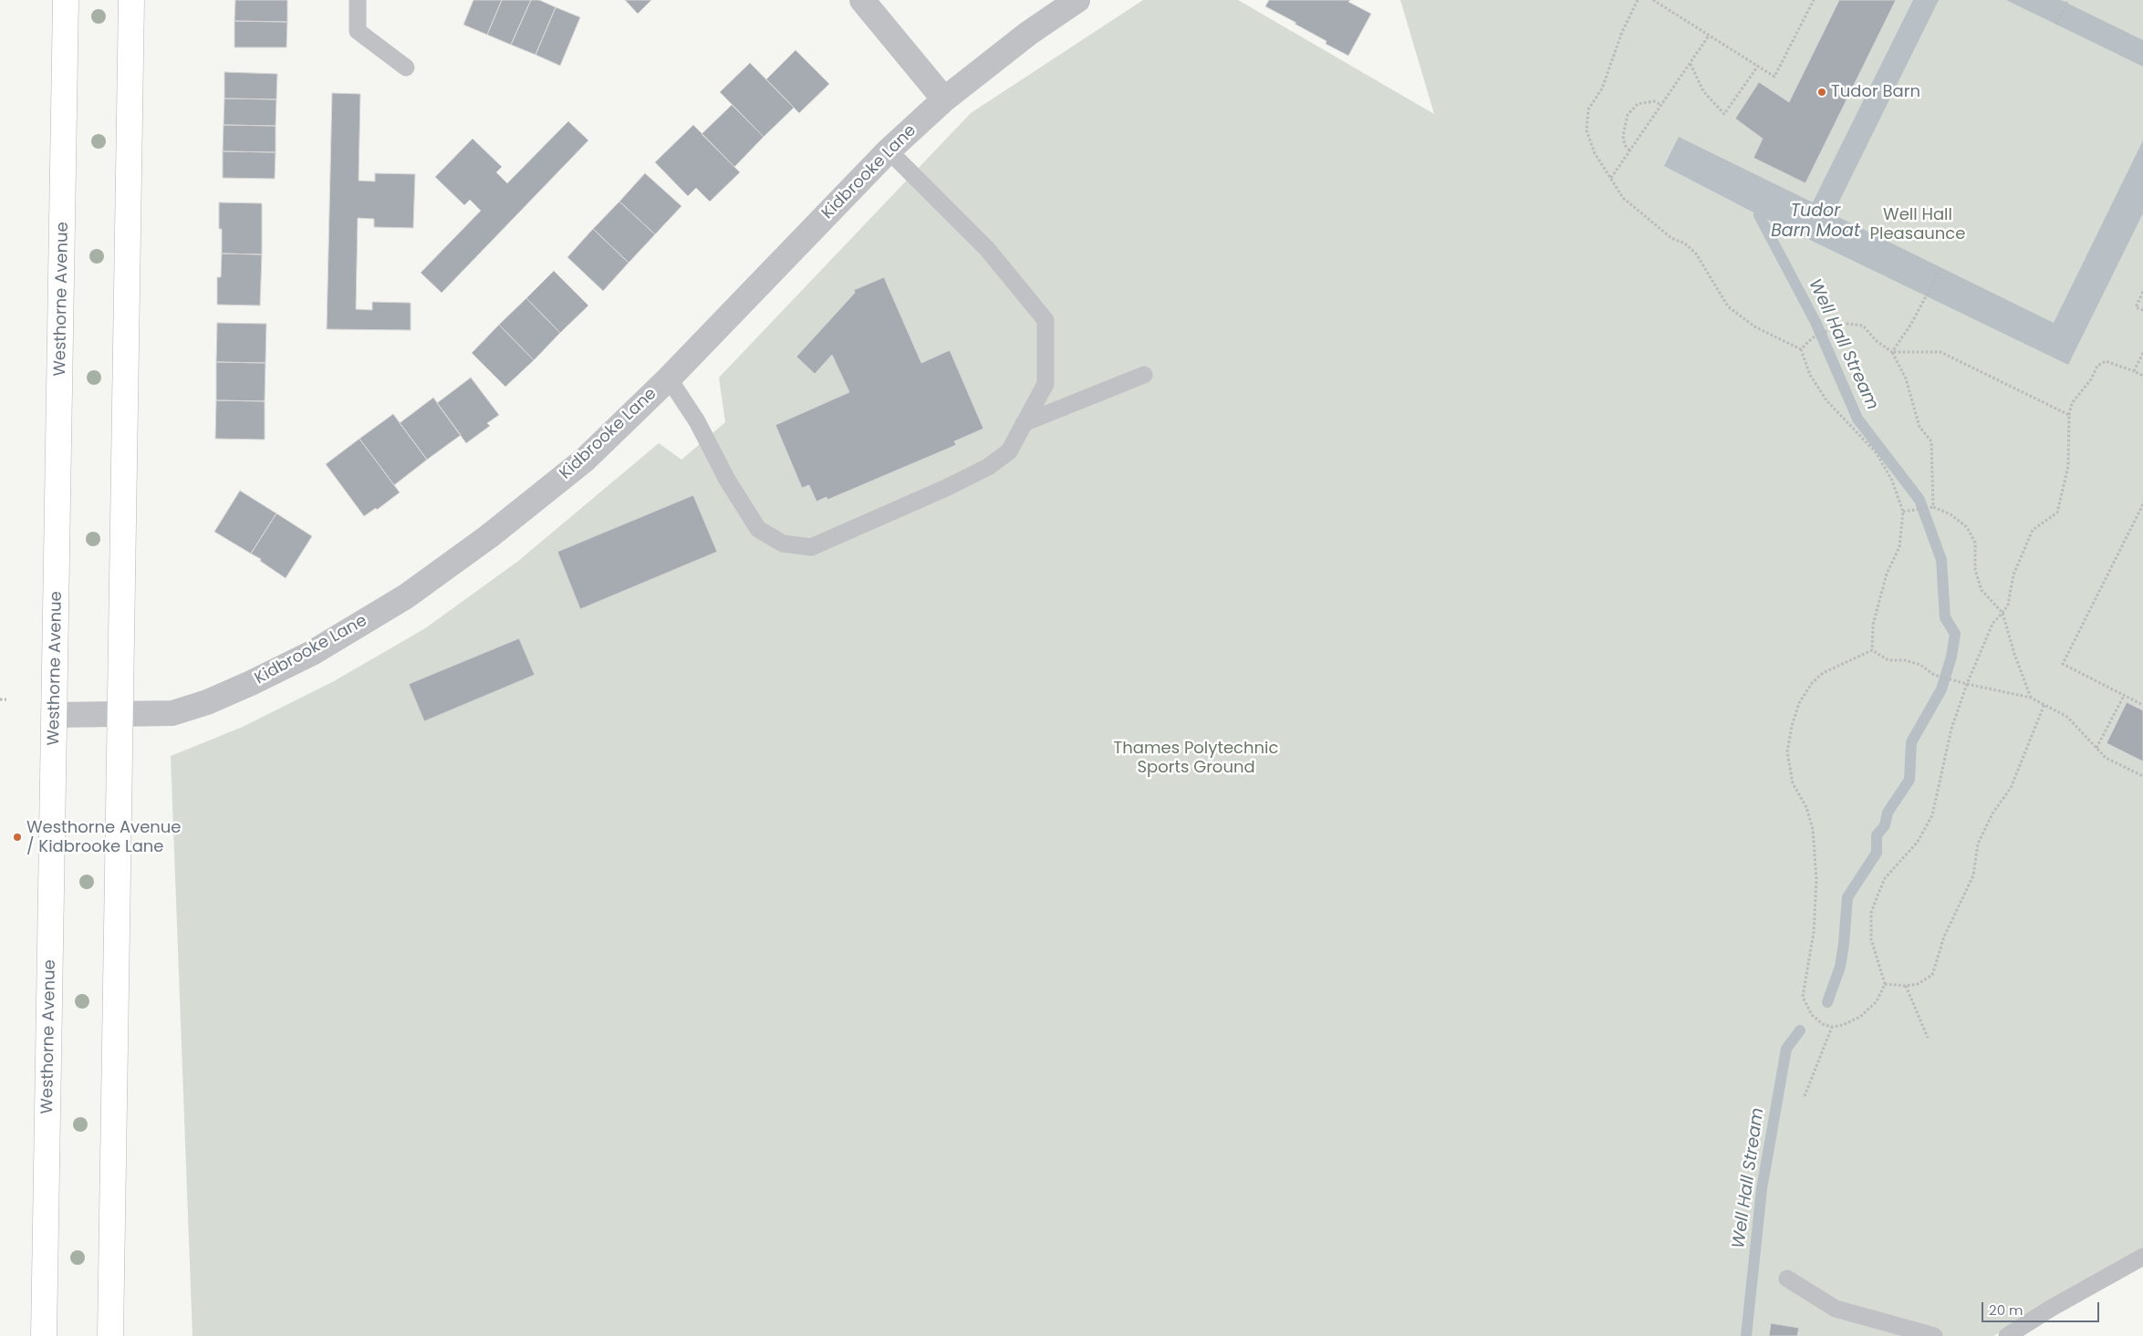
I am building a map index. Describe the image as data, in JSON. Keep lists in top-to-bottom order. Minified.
{"streets":{"highway":["Westhorne Avenue"],"street":["Kidbrooke Lane"]},"crossings":[["Kidbrooke Lane","Westhorne Avenue"]],"water":["Tudor Barn Moat","Well Hall Stream"],"parks":["Well Hall Pleasaunce","Thames Polytechnic Sports Ground"],"places":["Tudor Barn","Westhorne Avenue / Kidbrooke Lane"],"scale_bar":"20 m"}
